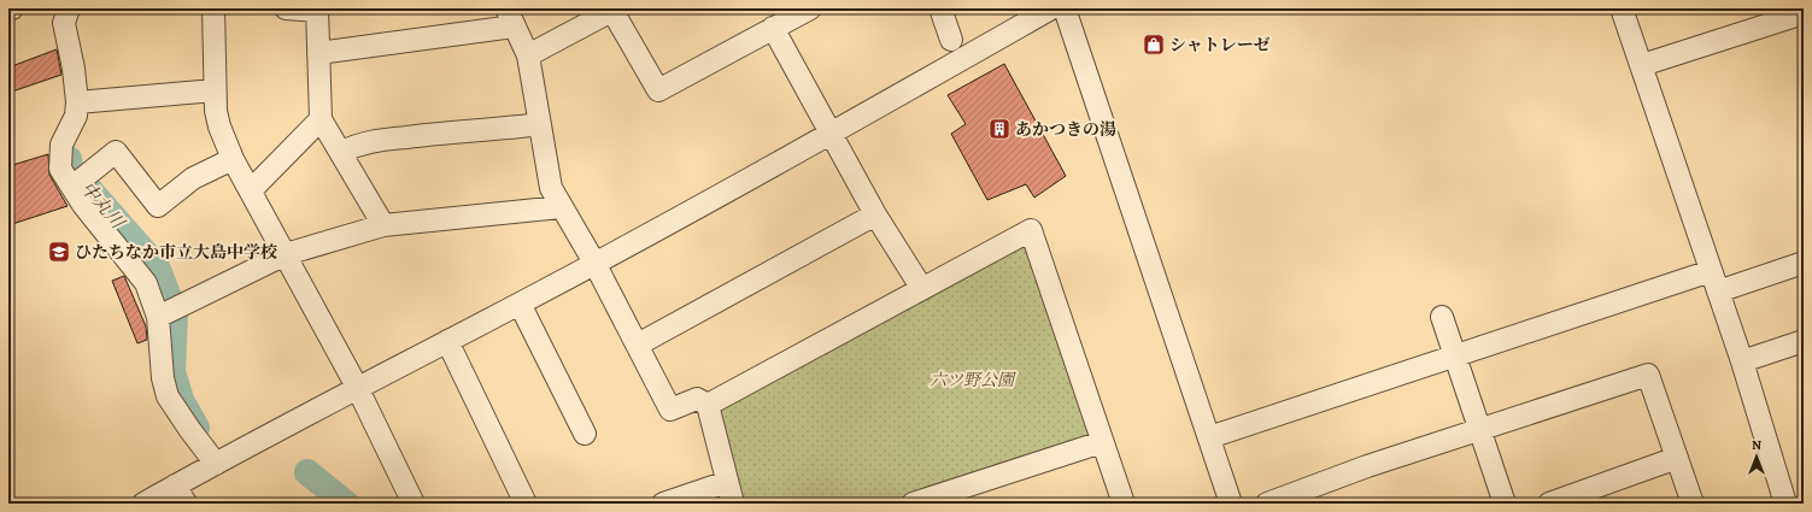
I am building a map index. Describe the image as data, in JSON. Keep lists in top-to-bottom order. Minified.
{"water":["中丸川"],"parks":["六ツ野公園"],"places":{"shop":["シャトレーゼ"],"building":["あかつきの湯"],"school or university":["ひたちなか市立大島中学校"]},"north":"top"}
